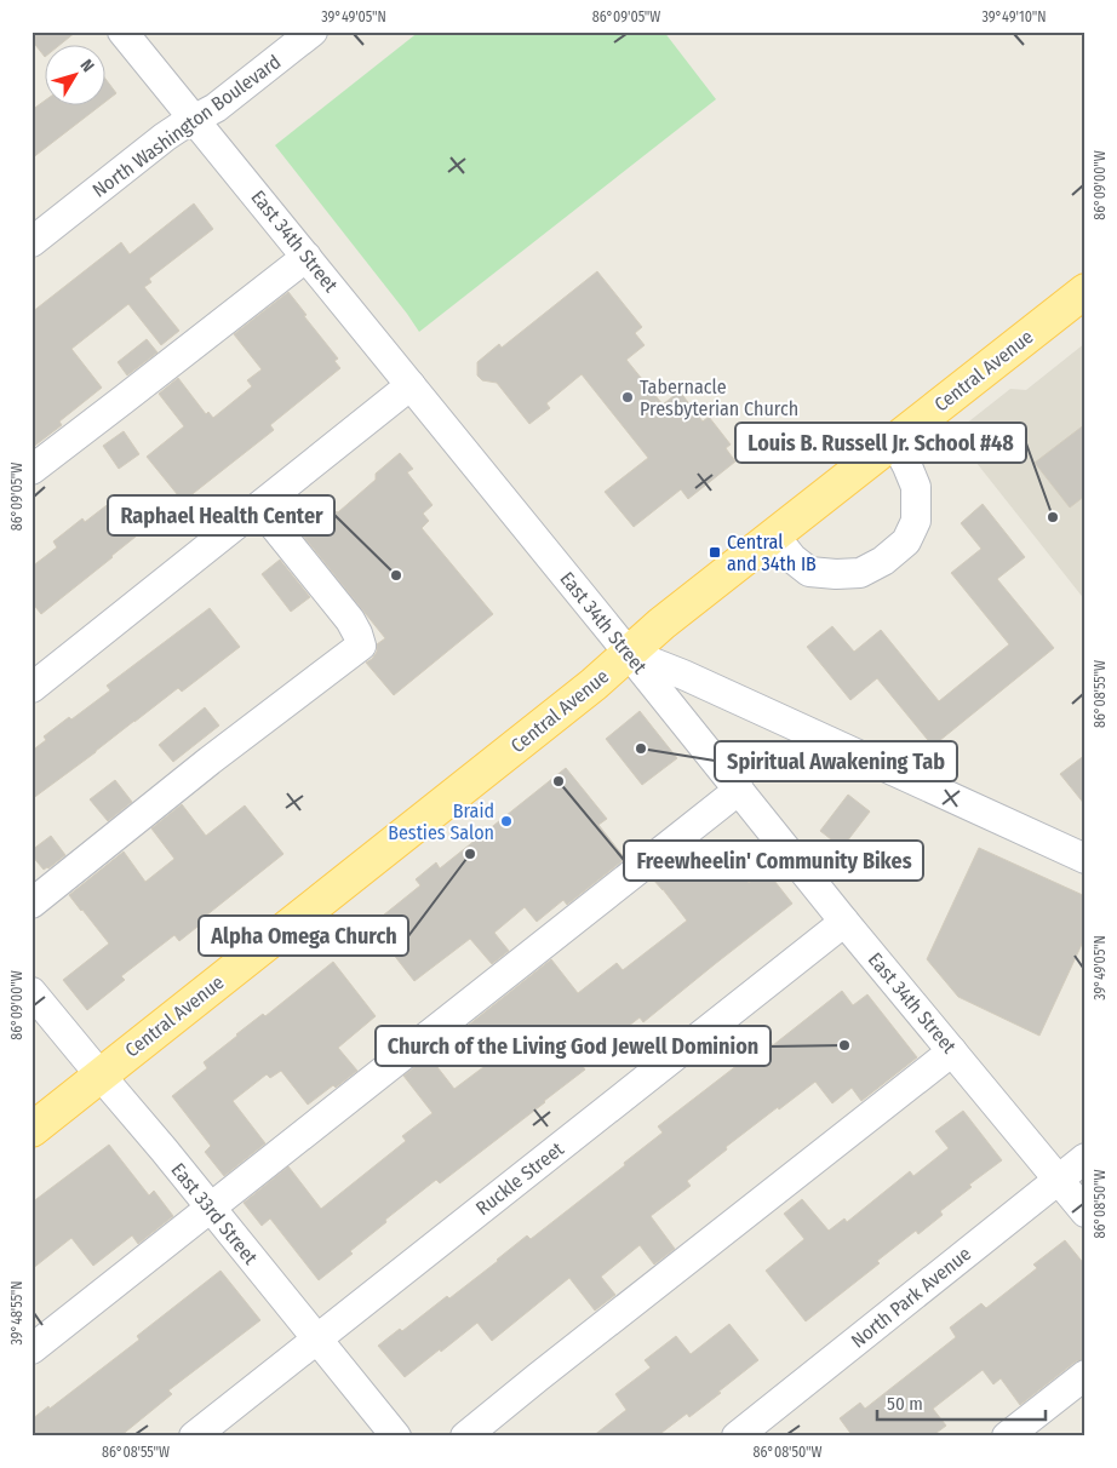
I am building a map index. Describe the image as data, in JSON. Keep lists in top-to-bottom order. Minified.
{"streets":{"main road":["Central Avenue"],"street":["North Washington Boulevard","East 34th Street","Ruckle Street","East 33rd Street","North Park Avenue"]},"crossings":[["North Washington Boulevard","East 34th Street"],["East 34th Street","Central Avenue"],["East 34th Street","Ruckle Street"],["East 34th Street","North Park Avenue"],["Central Avenue","East 33rd Street"],["Ruckle Street","East 33rd Street"]],"places":{"other":["Tabernacle Presbyterian Church","Louis B. Russell Jr. School #48","Raphael Health Center","Spiritual Awakening Tab","Freewheelin' Community Bikes","Braid Besties Salon","Alpha Omega Church","Church of the Living God Jewell Dominion"],"transit":["Central and 34th IB"]},"scale_bar":"50 m","north":"top right","coordinates":["39°49'05\"N","86°09'05\"W","39°49'10\"N","86°09'00\"W","86°08'55\"W","86°08'50\"W","39°48'55\"N"]}
